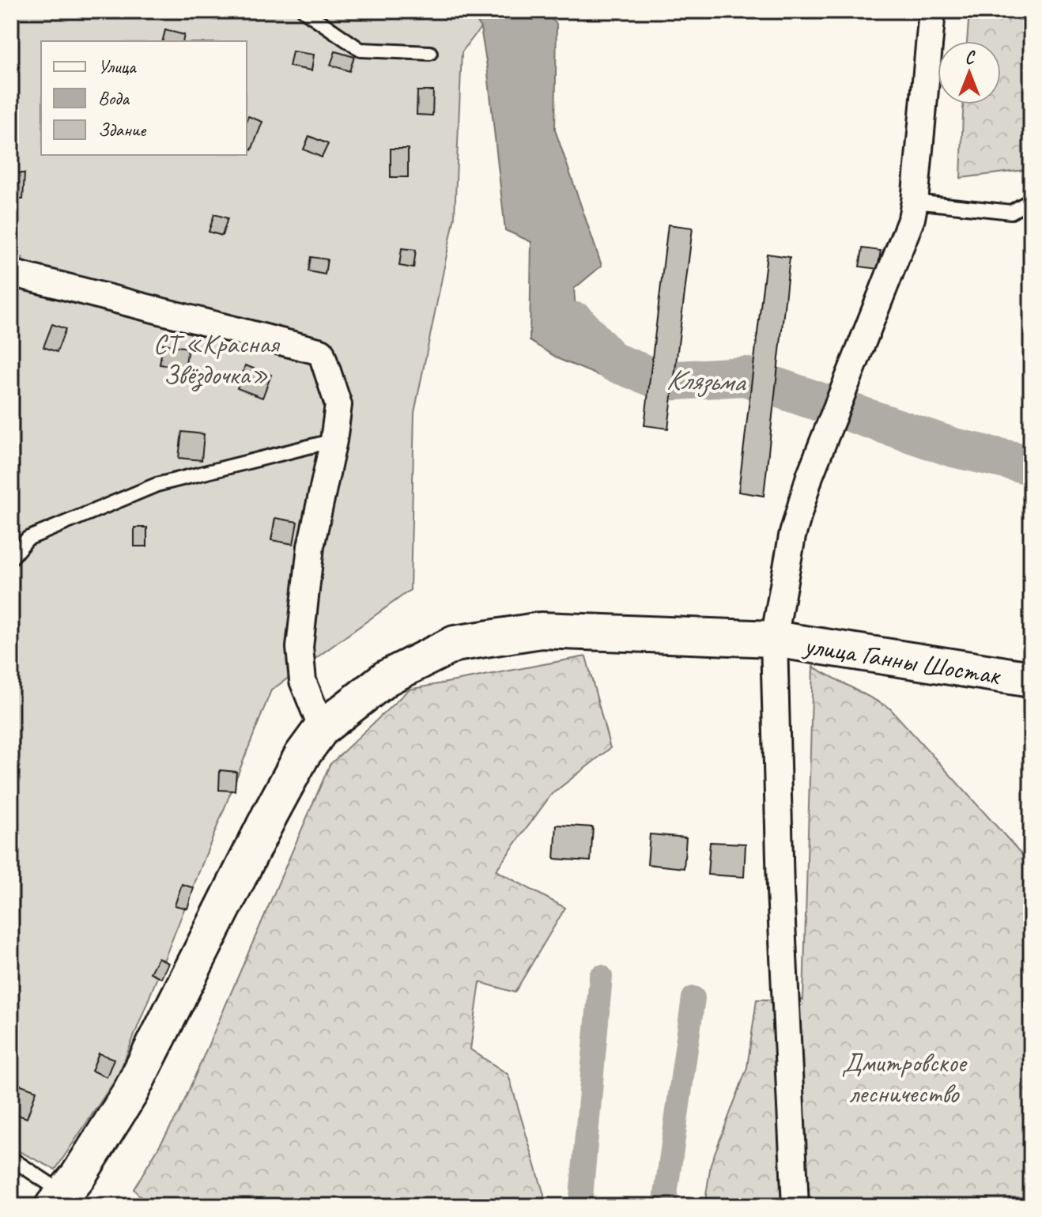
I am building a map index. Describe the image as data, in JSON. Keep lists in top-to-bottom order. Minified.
{"streets":{"main road":["улица Ганны Шостак"]},"water":["Клязьма"],"parks":["СТ «Красная Звёздочка»","Дмитровское лесничество"],"legend":["Улица","Вода","Здание"],"north":"top"}
